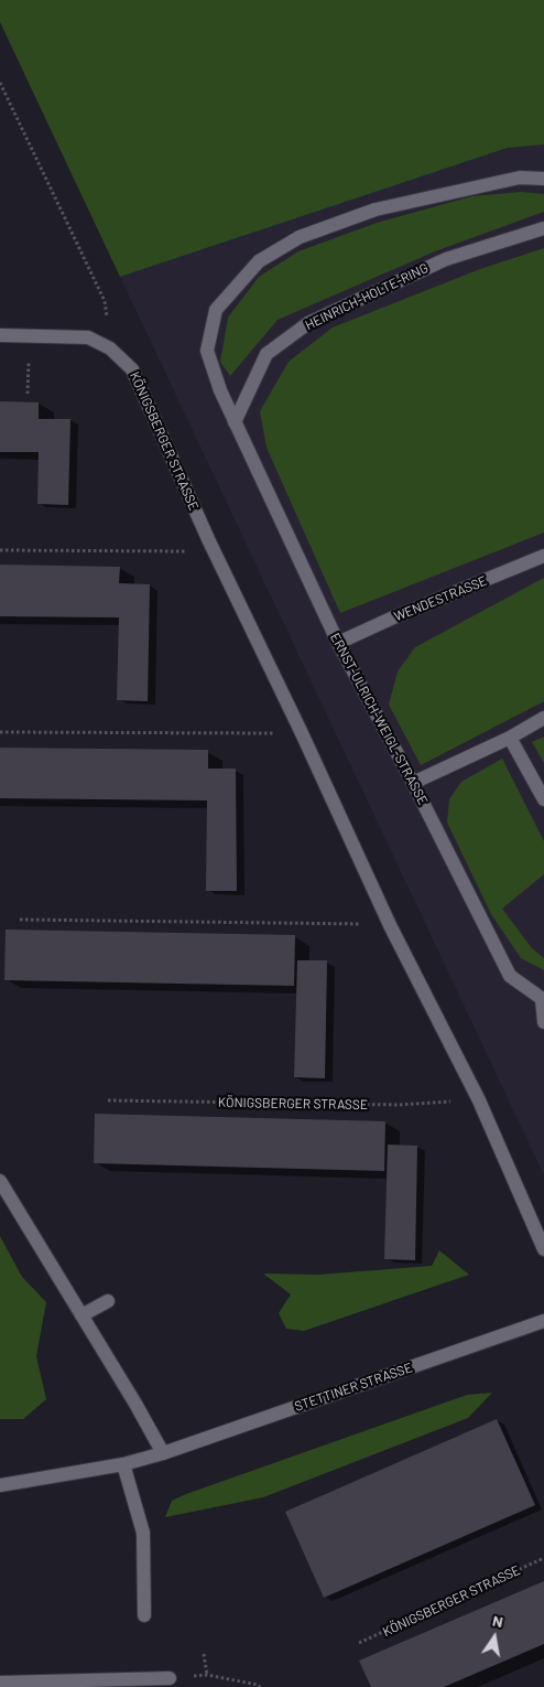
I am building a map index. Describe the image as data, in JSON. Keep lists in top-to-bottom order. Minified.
{"streets":{"street":["HEINRICH-HOLTE-RING","KÖNIGSBERGER STRASSE","WENDESTRASSE","ERNST-ULRICH-WEIGL-STRASSE","STETTINER STRASSE"]},"crossings":[["HEINRICH-HOLTE-RING","ERNST-ULRICH-WEIGL-STRASSE"],["WENDESTRASSE","ERNST-ULRICH-WEIGL-STRASSE"]],"north":"top"}
